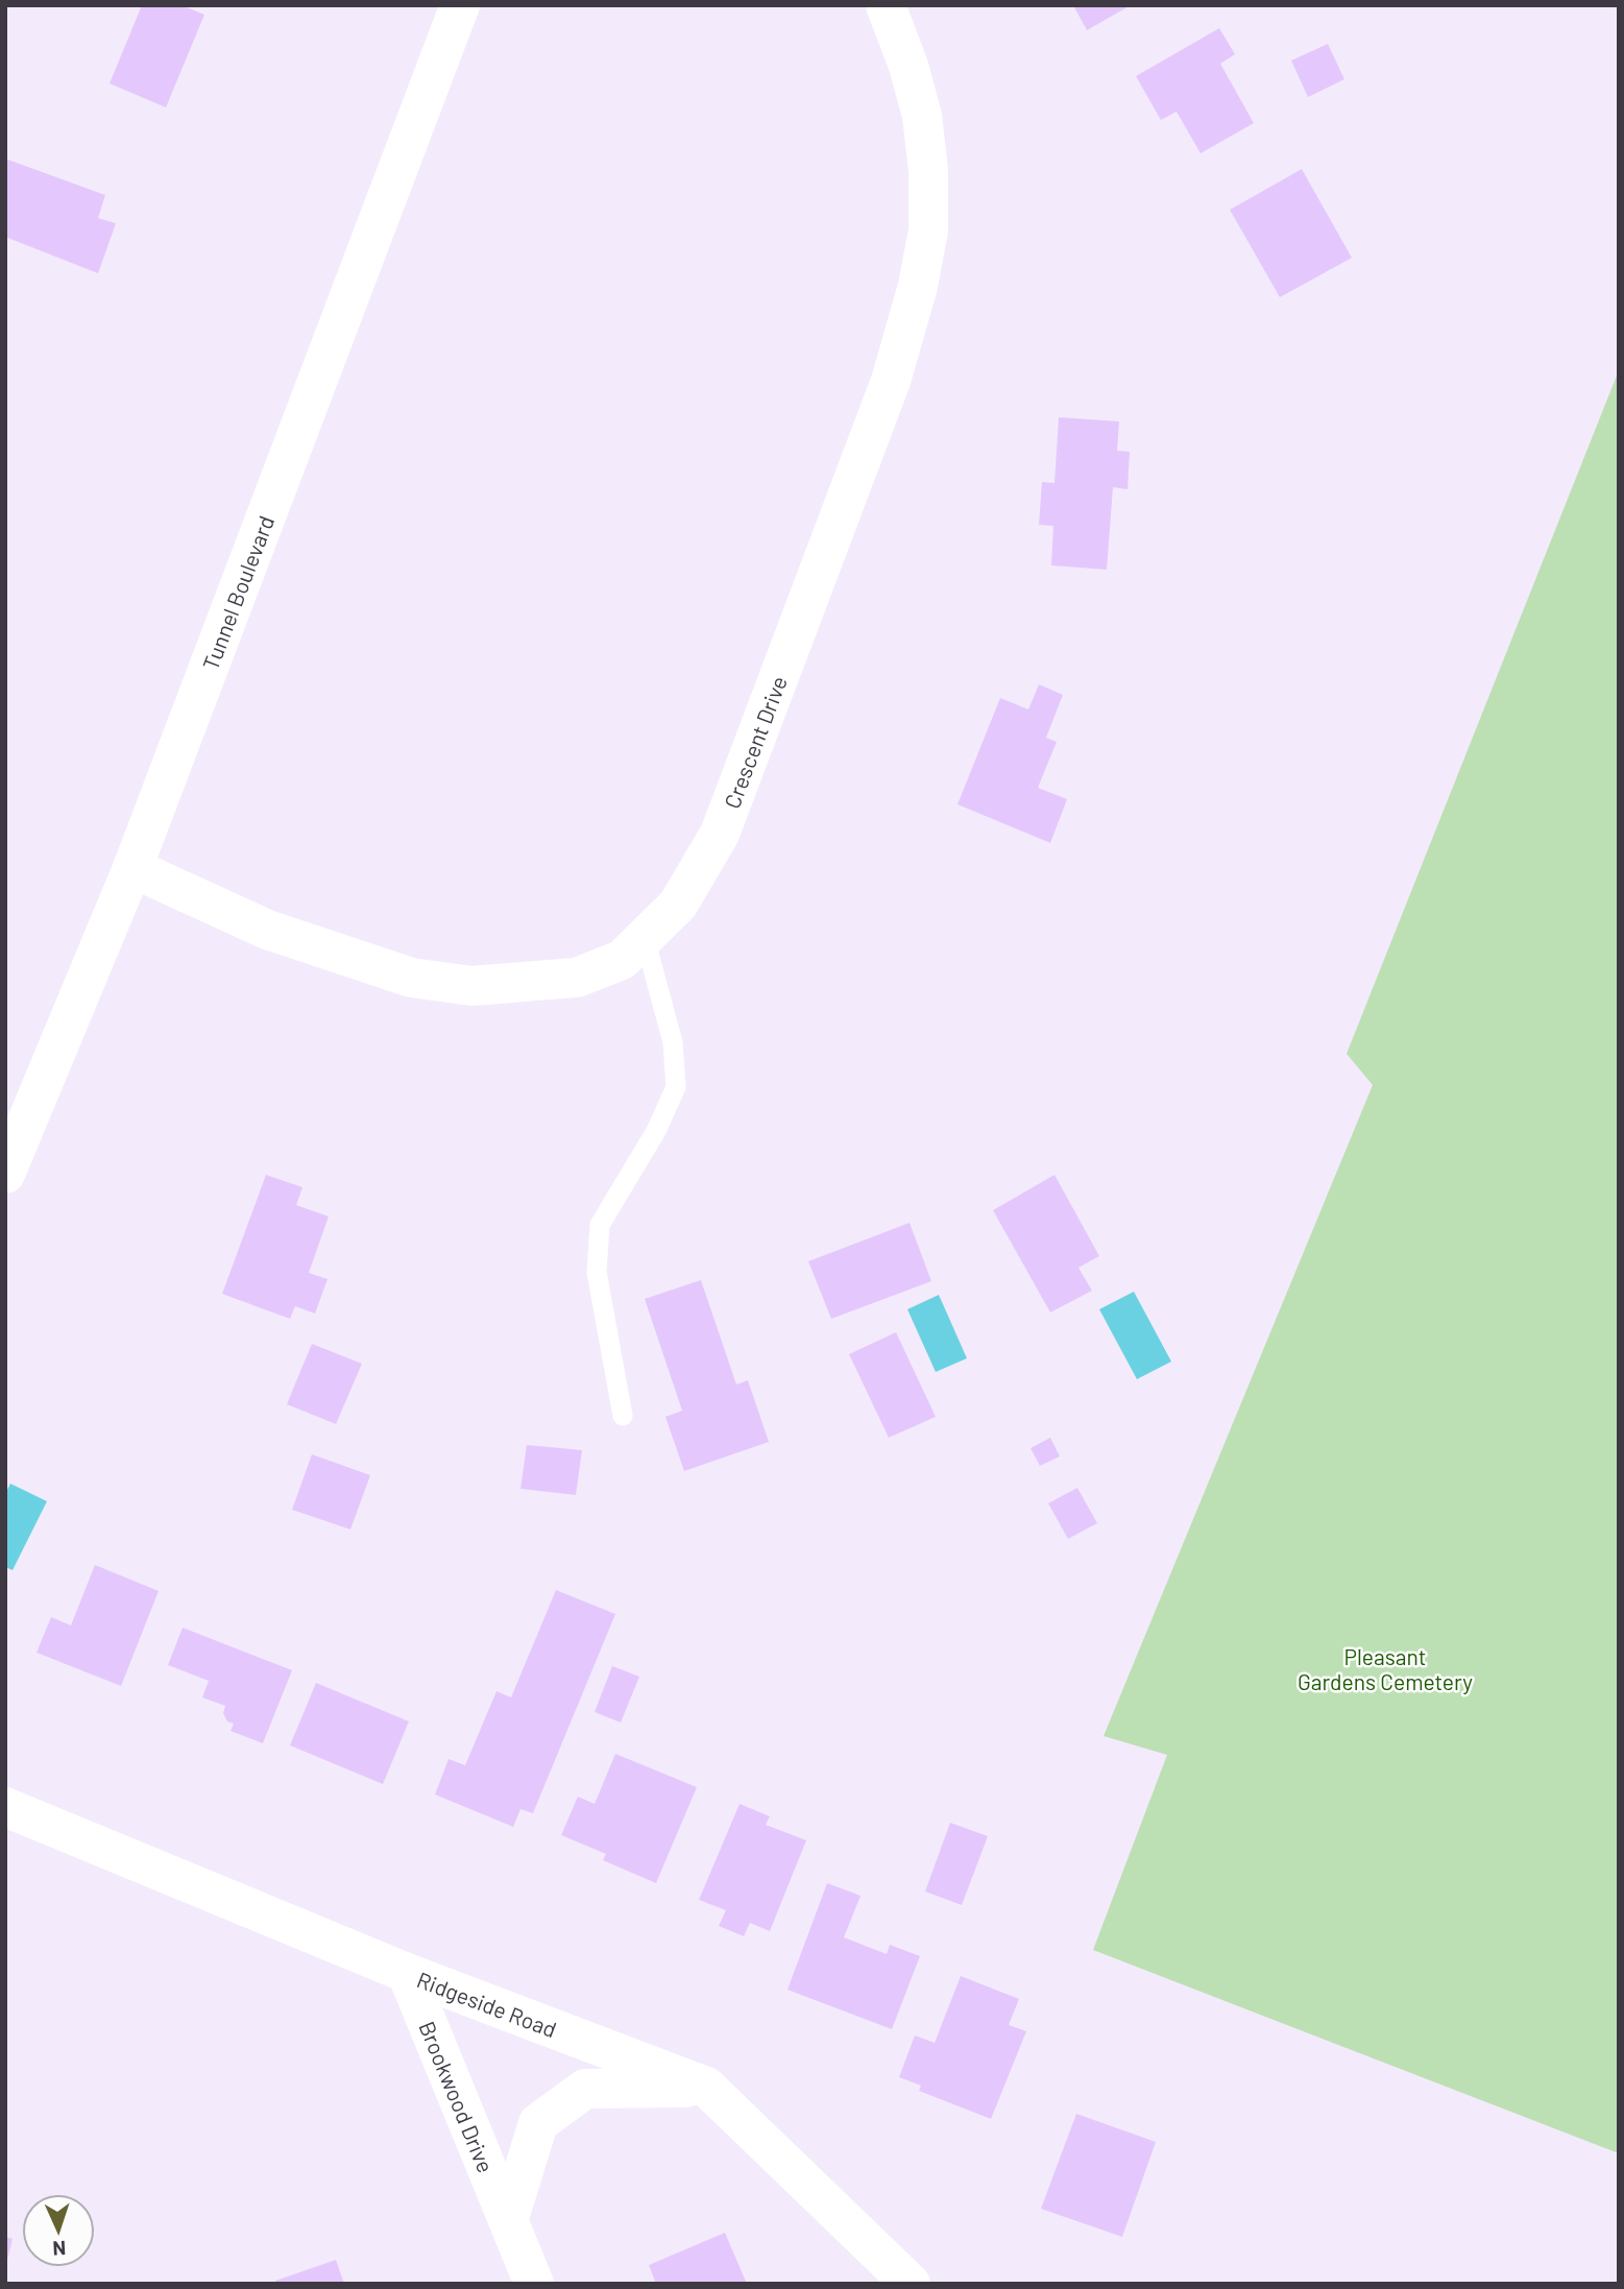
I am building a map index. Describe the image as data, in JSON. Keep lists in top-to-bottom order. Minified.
{"streets":{"street":["Tunnel Boulevard","Crescent Drive","Ridgeside Road","Brookwood Drive"]},"crossings":[["Tunnel Boulevard","Crescent Drive"],["Ridgeside Road","Brookwood Drive"]],"parks":["Pleasant Gardens Cemetery"],"north":"bottom"}
